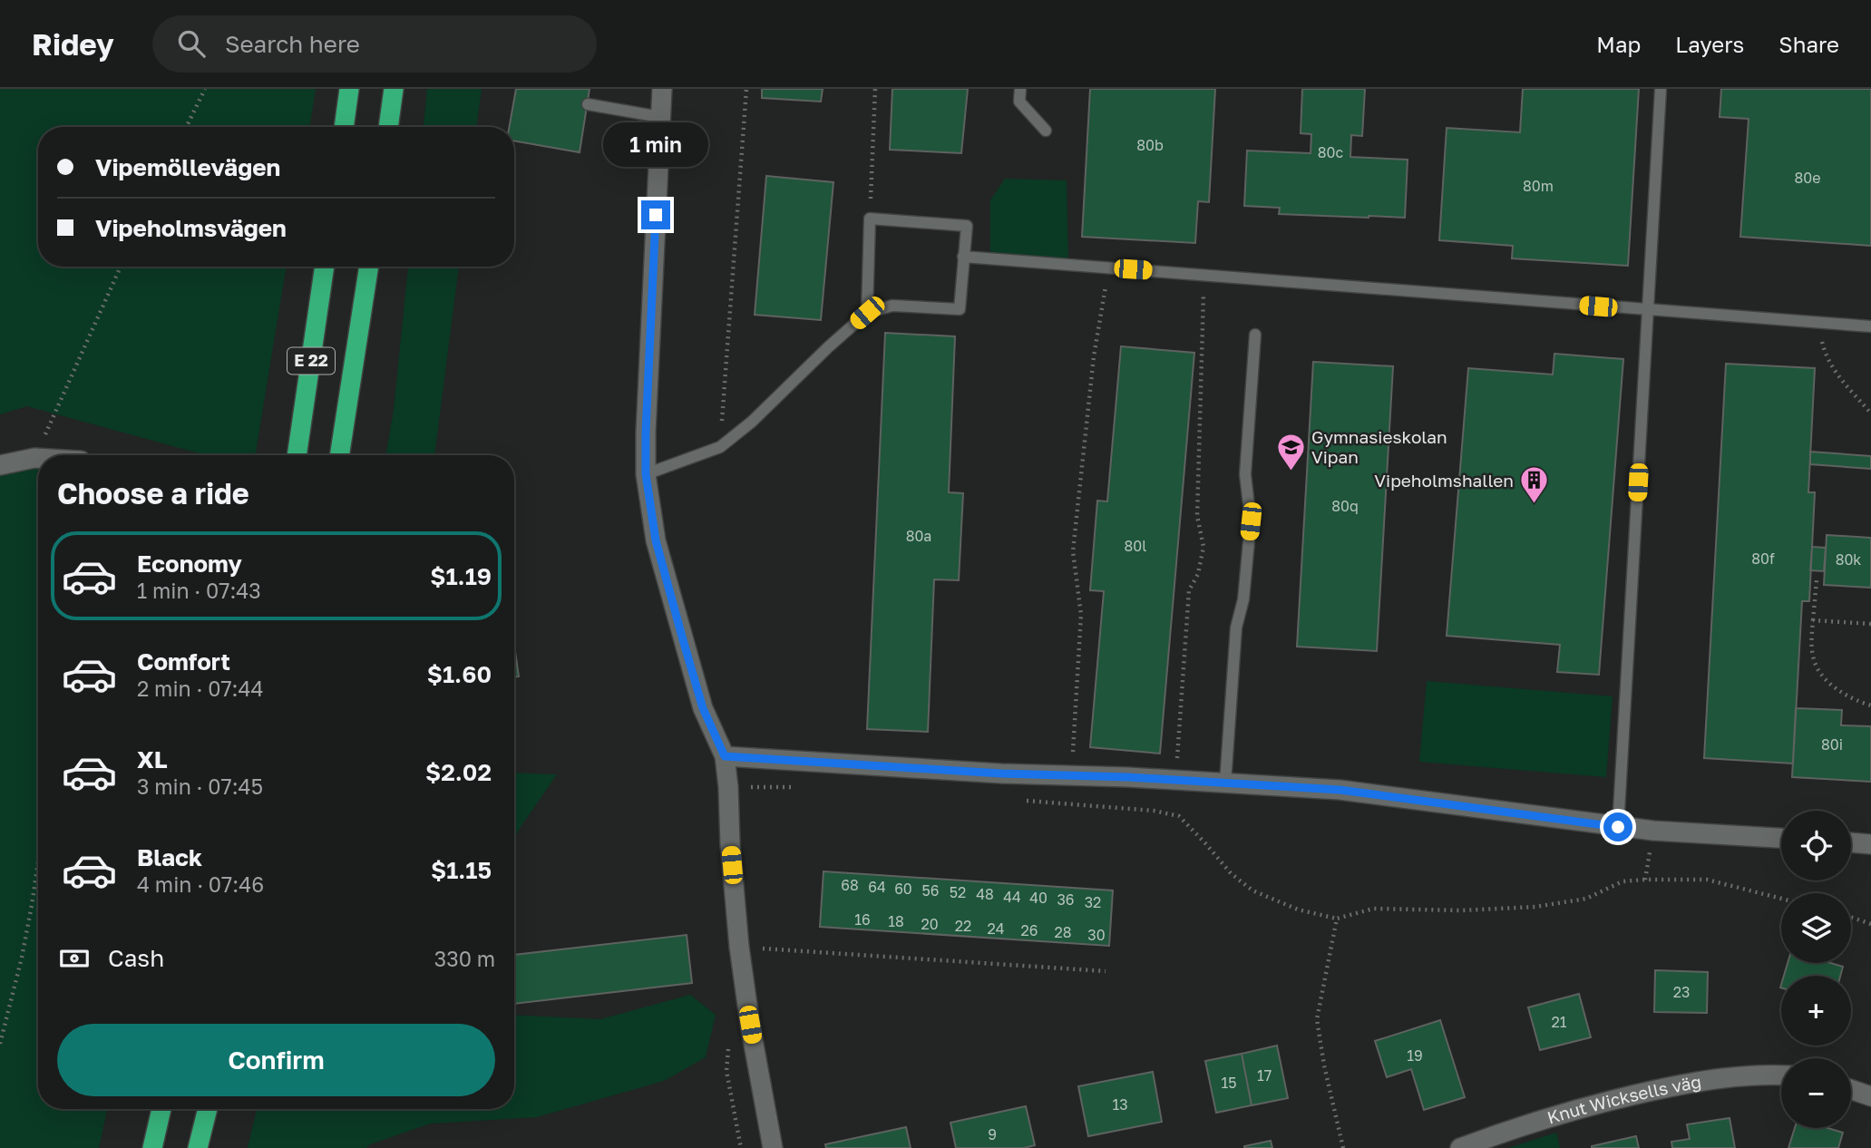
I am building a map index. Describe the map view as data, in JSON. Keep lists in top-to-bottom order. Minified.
{"streets":{"highway":["E 22"],"street":["Knut Wicksells väg"]},"places":{"school or university":["Gymnasieskolan Vipan"],"building":["Vipeholmshallen"]},"house_numbers":["80b","80c","80e","80m","80q","80a","80l","80f","80k","80i","68","64","60","56","52","48","44","40","36","32","16","18","20","22","24","26","28","30","23","21","19","17","15","13","9"],"page":{"header":"Ridey","search":"Search here","nav":["Map","Layers","Share"],"bubble":"1 min","banner":["Vipemöllevägen","Vipeholmsvägen"],"heading":"Choose a ride","list":[{"name":"Economy","note":"1 min · 07:43","value":"$1.19"},{"name":"Comfort","note":"2 min · 07:44","value":"$1.60"},{"name":"XL","note":"3 min · 07:45","value":"$2.02"},{"name":"Black","note":"4 min · 07:46","value":"$1.15"}],"map_buttons":["+","−"],"pay":["Cash","330 m"],"buttons":"Confirm"}}
